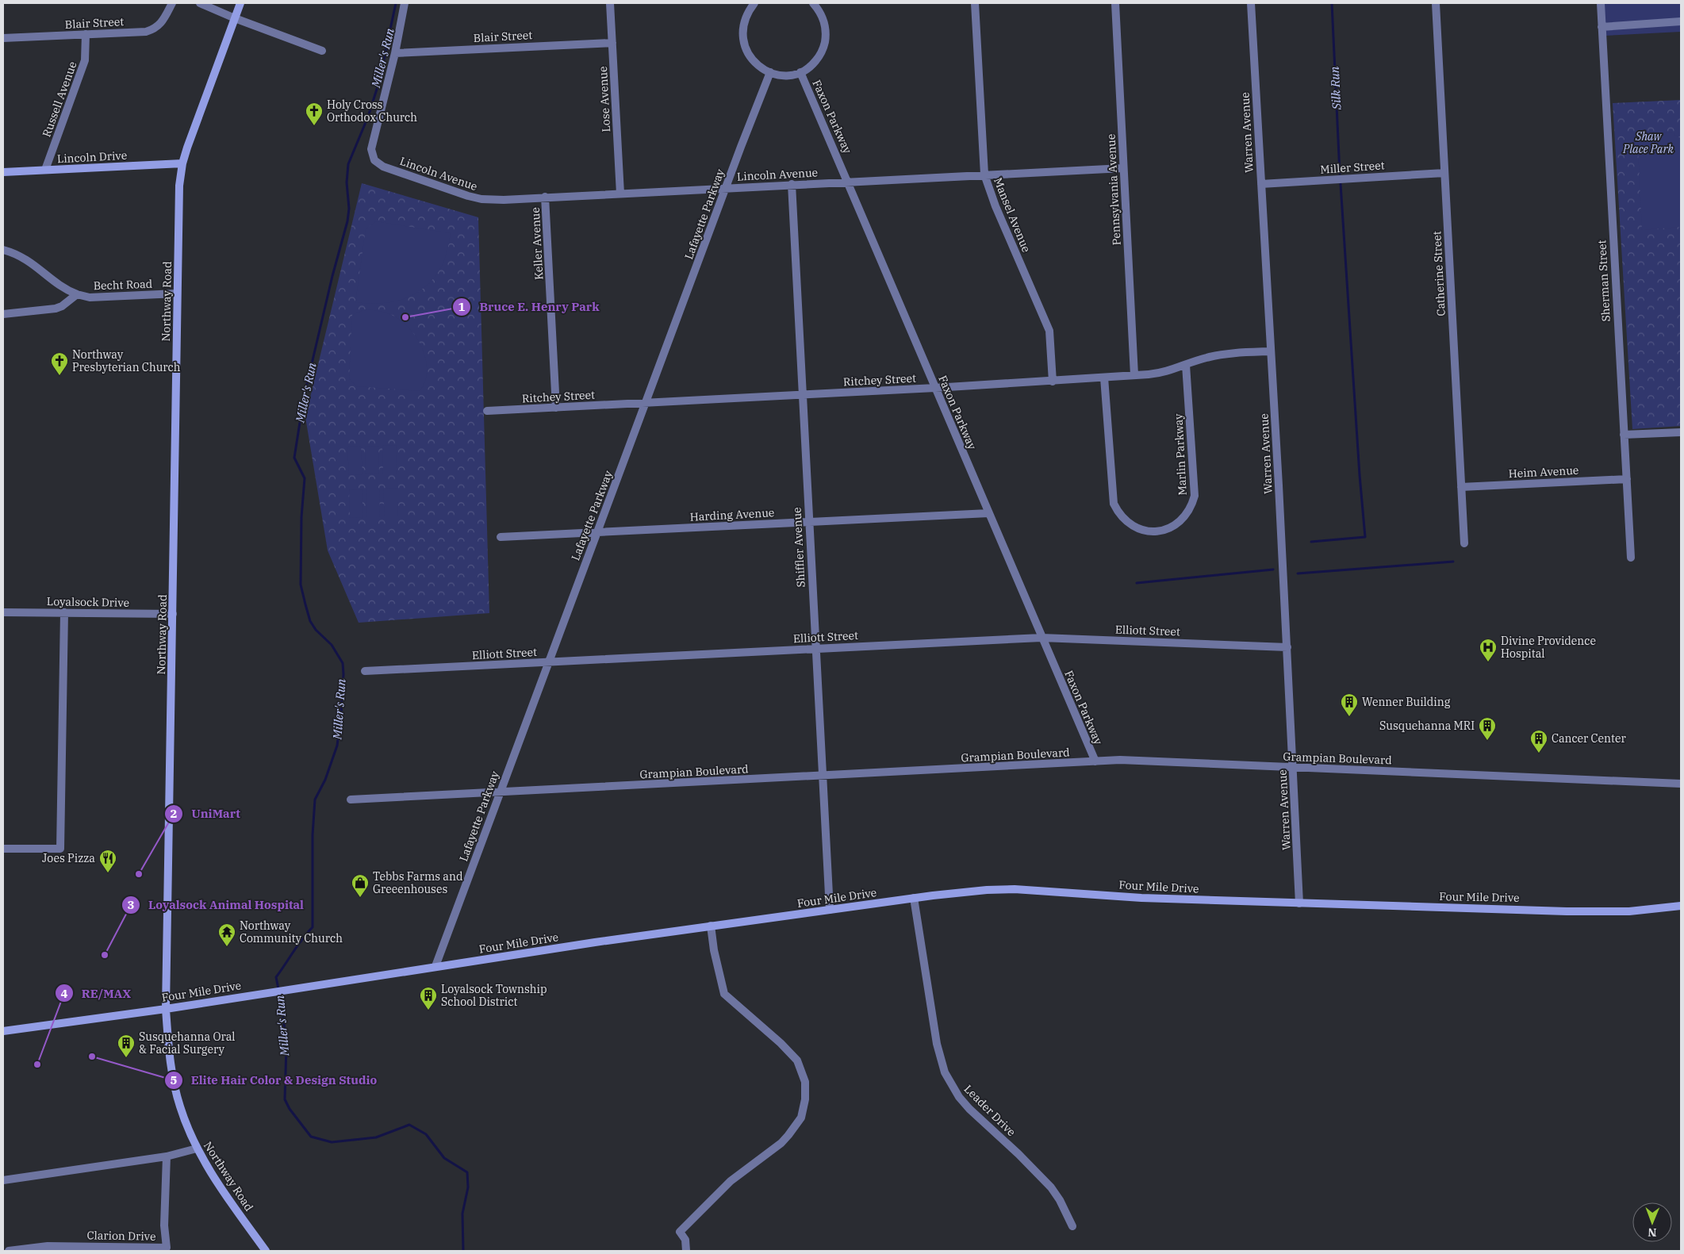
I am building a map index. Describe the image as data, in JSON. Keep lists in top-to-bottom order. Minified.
{"streets":{"street":["Blair Street","Russell Avenue","Lose Avenue","Faxon Parkway","Warren Avenue","Lincoln Drive","Miller Street","Lincoln Avenue","Pennsylvania Avenue","Lafayette Parkway","Mansel Avenue","Keller Avenue","Catherine Street","Sherman Street","Becht Road","Northway Road","Ritchey Street","Marlin Parkway","Heim Avenue","Harding Avenue","Shiffler Avenue","Loyalsock Drive","Elliott Street","Grampian Boulevard","Four Mile Drive","Leader Drive","Clarion Drive"]},"crossings":[["Blair Street","Russell Avenue"],["Blair Street","Lose Avenue"],["Blair Street","Lincoln Avenue"],["Russell Avenue","Lincoln Drive"],["Lose Avenue","Lincoln Avenue"],["Faxon Parkway","Lincoln Avenue"],["Faxon Parkway","Ritchey Street"],["Faxon Parkway","Harding Avenue"],["Faxon Parkway","Elliott Street"],["Faxon Parkway","Grampian Boulevard"],["Warren Avenue","Miller Street"],["Warren Avenue","Ritchey Street"],["Warren Avenue","Elliott Street"],["Warren Avenue","Grampian Boulevard"],["Warren Avenue","Four Mile Drive"],["Lincoln Drive","Northway Road"],["Miller Street","Catherine Street"],["Lincoln Avenue","Pennsylvania Avenue"],["Lincoln Avenue","Lafayette Parkway"],["Lincoln Avenue","Mansel Avenue"],["Lincoln Avenue","Keller Avenue"],["Lincoln Avenue","Shiffler Avenue"],["Pennsylvania Avenue","Ritchey Street"],["Lafayette Parkway","Ritchey Street"],["Lafayette Parkway","Harding Avenue"],["Lafayette Parkway","Elliott Street"],["Lafayette Parkway","Grampian Boulevard"],["Lafayette Parkway","Four Mile Drive"],["Mansel Avenue","Ritchey Street"],["Keller Avenue","Ritchey Street"],["Catherine Street","Heim Avenue"],["Sherman Street","Heim Avenue"],["Becht Road","Northway Road"],["Northway Road","Loyalsock Drive"],["Northway Road","Four Mile Drive"],["Ritchey Street","Marlin Parkway"],["Ritchey Street","Shiffler Avenue"],["Harding Avenue","Shiffler Avenue"],["Shiffler Avenue","Elliott Street"],["Shiffler Avenue","Grampian Boulevard"],["Shiffler Avenue","Four Mile Drive"],["Four Mile Drive","Leader Drive"]],"water":["Miller's Run","Silk Run"],"parks":["Shaw Place Park"],"places":{"church":["Holy Cross Orthodox Church","Northway Presbyterian Church"],"other":["Bruce E. Henry Park","UniMart","Loyalsock Animal Hospital","Elite Hair Color & Design Studio","RE/MAX"],"hospital":["Divine Providence Hospital"],"building":["Wenner Building","Susquehanna MRI","Cancer Center","Loyalsock Township School District","Susquehanna Oral & Facial Surgery"],"restaurant":["Joes Pizza"],"shop":["Tebbs Farms and Greeenhouses"],"temple":["Northway Community Church"]},"north":"bottom"}
